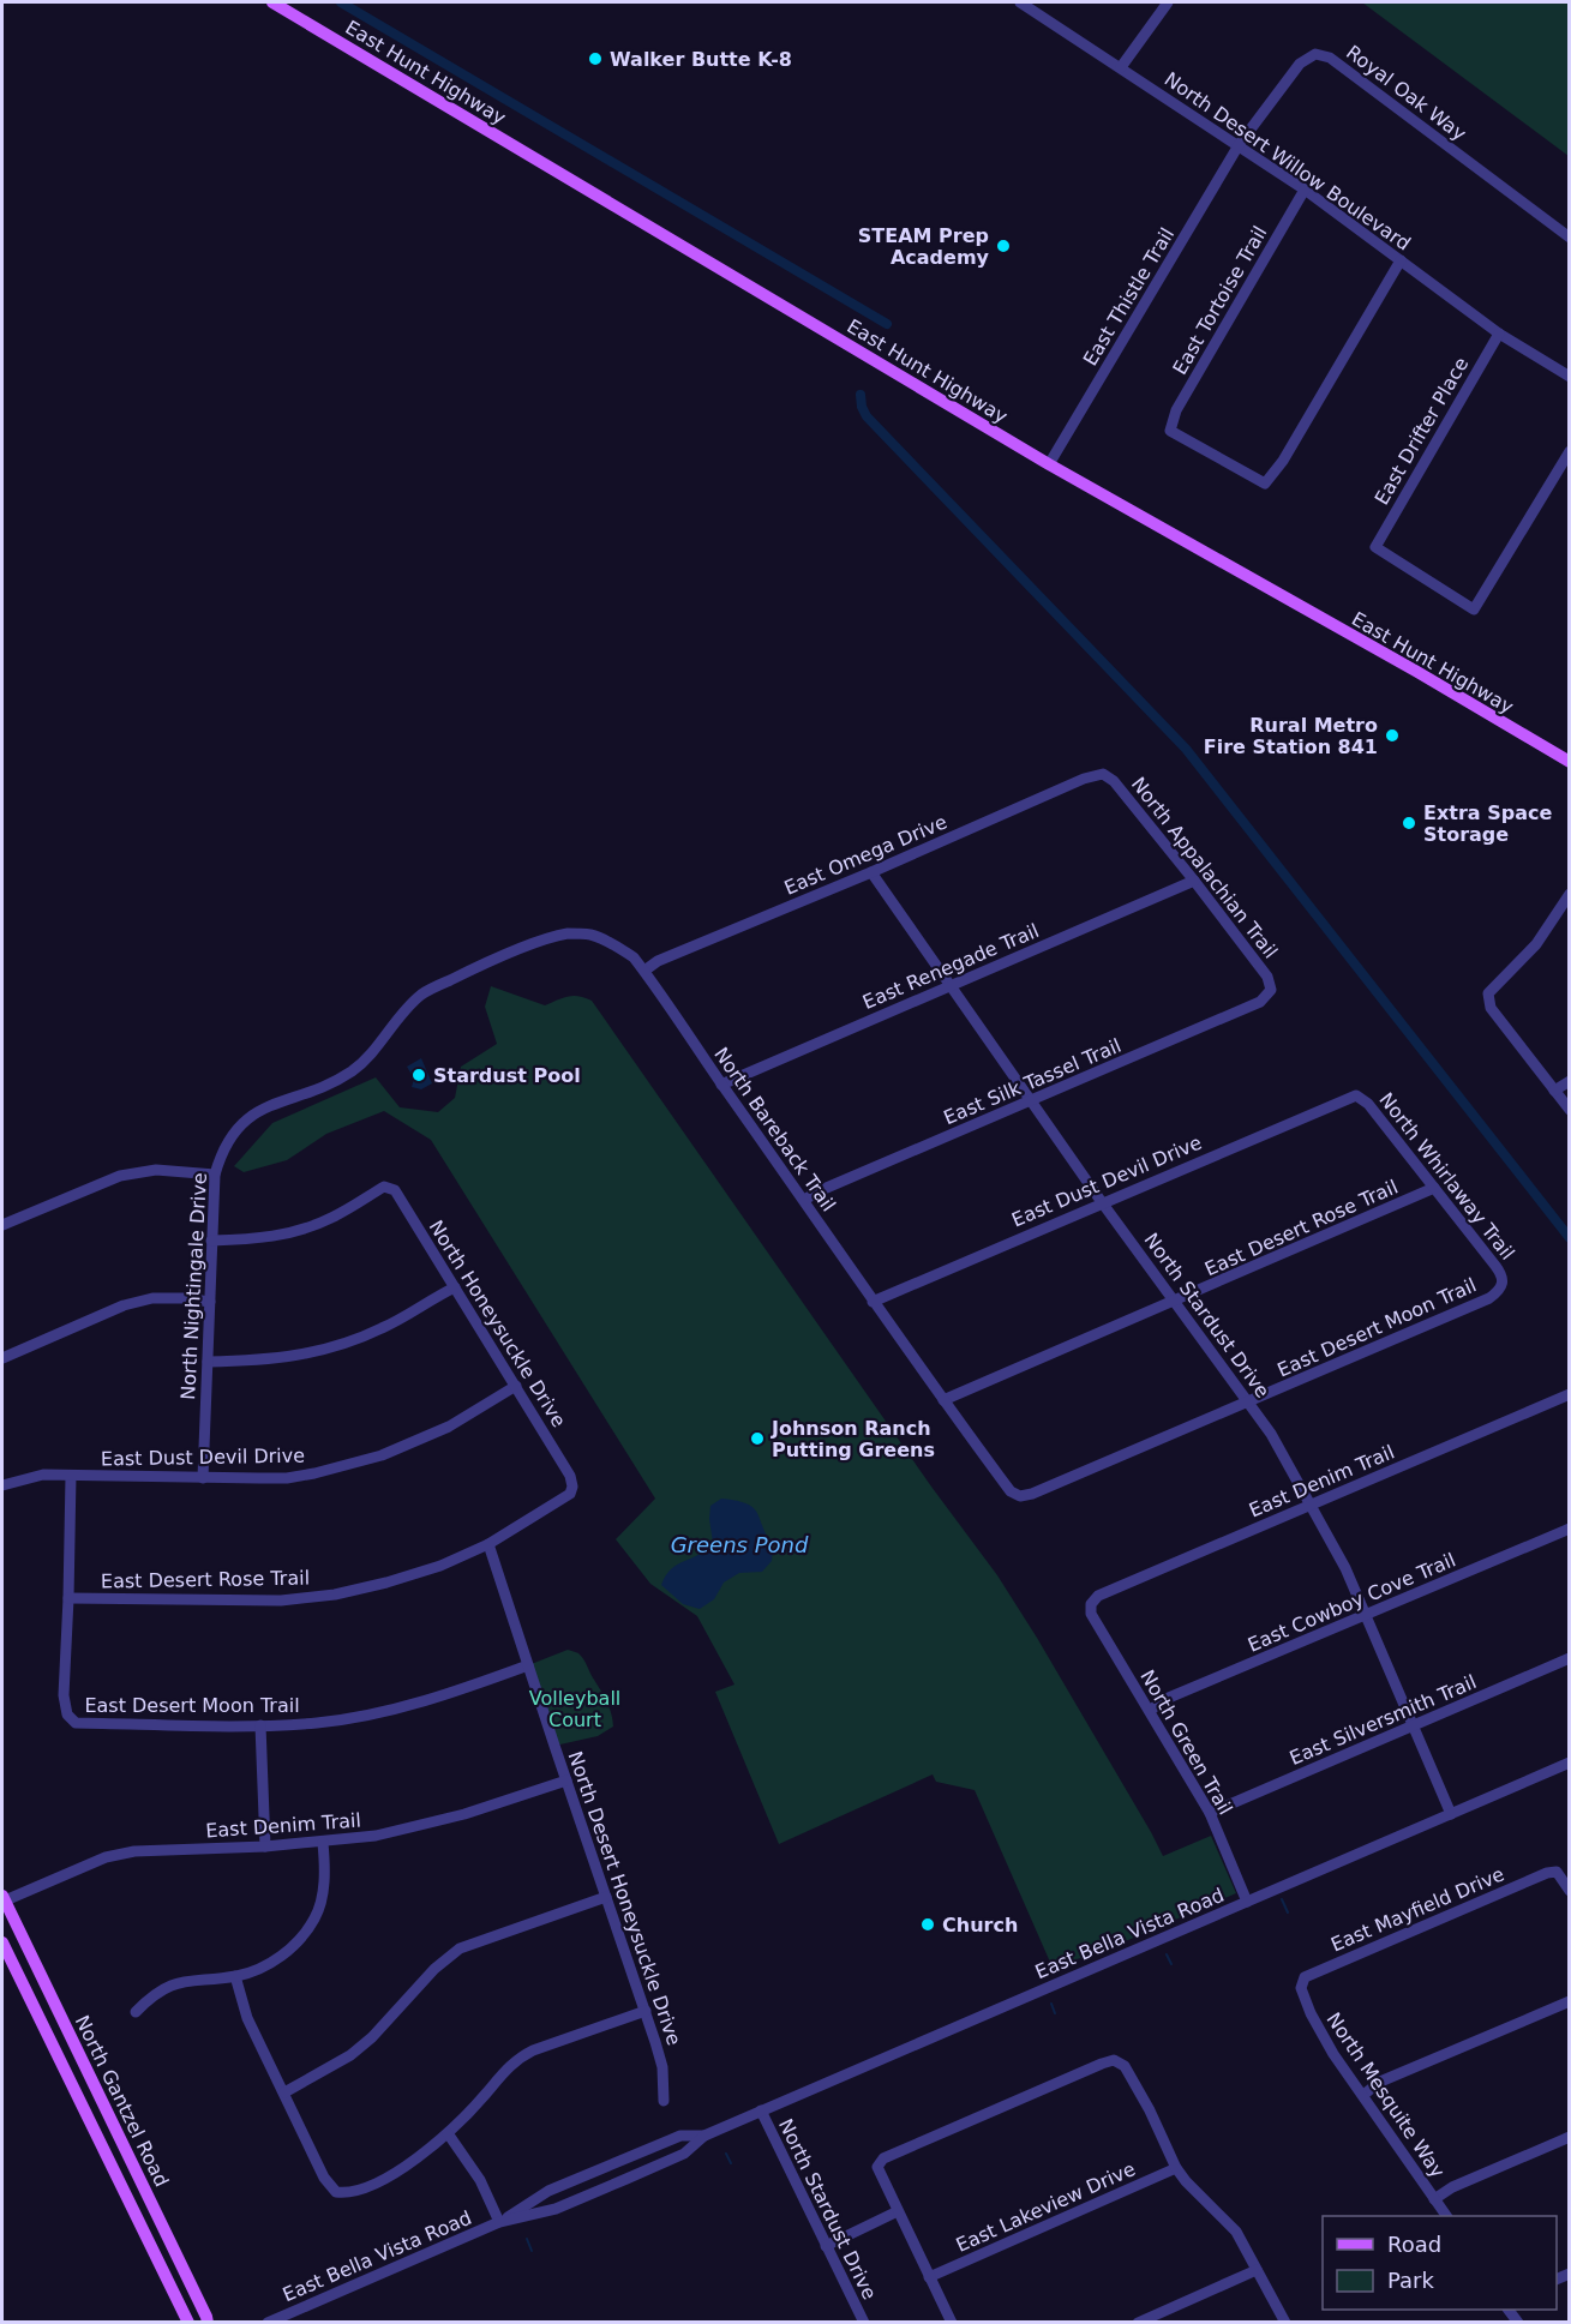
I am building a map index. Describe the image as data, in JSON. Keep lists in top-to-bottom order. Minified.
{"streets":{"main road":["East Hunt Highway","North Gantzel Road"],"street":["Royal Oak Way","North Desert Willow Boulevard","East Thistle Trail","East Tortoise Trail","East Drifter Place","East Omega Drive","North Appalachian Trail","East Renegade Trail","East Silk Tassel Trail","North Bareback Trail","North Whirlaway Trail","East Dust Devil Drive","East Desert Rose Trail","North Nightingale Drive","North Stardust Drive","North Honeysuckle Drive","East Desert Moon Trail","East Denim Trail","East Cowboy Cove Trail","East Silversmith Trail","North Green Trail","North Desert Honeysuckle Drive","East Mayfield Drive","East Bella Vista Road","North Mesquite Way","East Lakeview Drive"]},"crossings":[["East Hunt Highway","East Thistle Trail"],["Royal Oak Way","North Desert Willow Boulevard"],["Royal Oak Way","East Thistle Trail"],["North Desert Willow Boulevard","East Thistle Trail"],["North Desert Willow Boulevard","East Tortoise Trail"],["North Desert Willow Boulevard","East Drifter Place"],["East Omega Drive","North Appalachian Trail"],["East Omega Drive","North Bareback Trail"],["East Omega Drive","North Stardust Drive"],["North Appalachian Trail","East Renegade Trail"],["North Appalachian Trail","East Silk Tassel Trail"],["East Renegade Trail","North Bareback Trail"],["East Renegade Trail","North Stardust Drive"],["East Silk Tassel Trail","North Bareback Trail"],["East Silk Tassel Trail","North Stardust Drive"],["North Bareback Trail","East Dust Devil Drive"],["North Bareback Trail","East Desert Rose Trail"],["North Bareback Trail","North Nightingale Drive"],["North Bareback Trail","East Desert Moon Trail"],["North Whirlaway Trail","East Dust Devil Drive"],["North Whirlaway Trail","East Desert Rose Trail"],["North Whirlaway Trail","East Desert Moon Trail"],["East Dust Devil Drive","North Nightingale Drive"],["East Dust Devil Drive","North Stardust Drive"],["East Dust Devil Drive","North Honeysuckle Drive"],["East Desert Rose Trail","North Stardust Drive"],["East Desert Rose Trail","North Honeysuckle Drive"],["East Desert Rose Trail","East Desert Moon Trail"],["East Desert Rose Trail","North Desert Honeysuckle Drive"],["North Nightingale Drive","North Honeysuckle Drive"],["North Stardust Drive","East Desert Moon Trail"],["North Stardust Drive","East Denim Trail"],["North Stardust Drive","East Cowboy Cove Trail"],["North Stardust Drive","East Silversmith Trail"],["North Stardust Drive","East Bella Vista Road"],["East Desert Moon Trail","North Desert Honeysuckle Drive"],["East Denim Trail","North Green Trail"],["East Denim Trail","North Desert Honeysuckle Drive"],["East Denim Trail","North Gantzel Road"],["East Cowboy Cove Trail","North Green Trail"],["East Silversmith Trail","North Green Trail"],["North Green Trail","East Bella Vista Road"],["East Mayfield Drive","North Mesquite Way"]],"water":["Greens Pond"],"parks":["Volleyball Court"],"places":["Walker Butte K-8","STEAM Prep Academy","Rural Metro Fire Station 841","Extra Space Storage","Stardust Pool","Johnson Ranch Putting Greens","Church"],"legend":["Road","Park"]}
